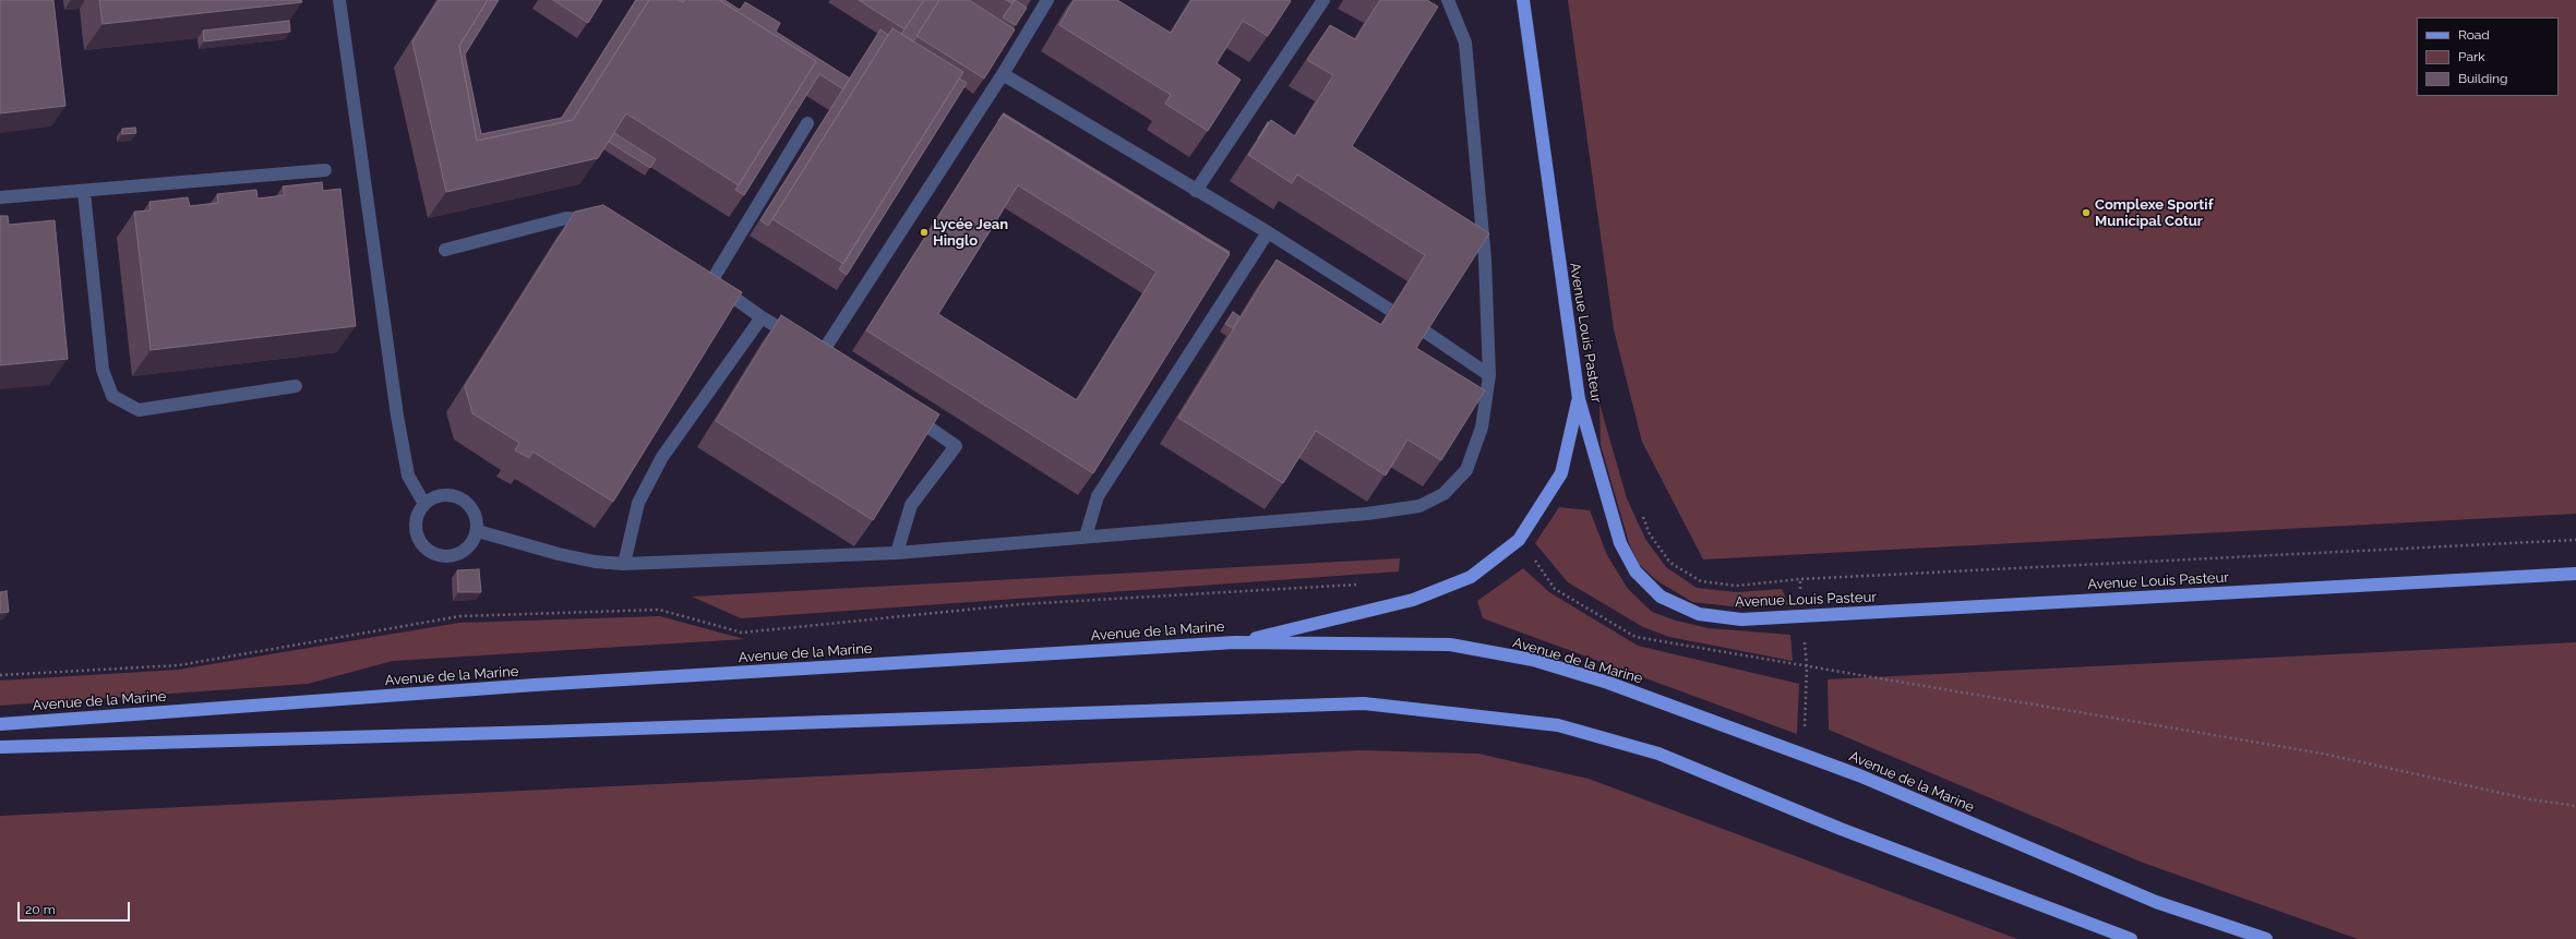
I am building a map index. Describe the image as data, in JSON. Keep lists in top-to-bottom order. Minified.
{"streets":{"main road":["Avenue Louis Pasteur","Avenue de la Marine"]},"places":["Complexe Sportif Municipal Cotur","Lycée Jean Hinglo"],"legend":["Road","Park","Building"],"scale_bar":"20 m"}
